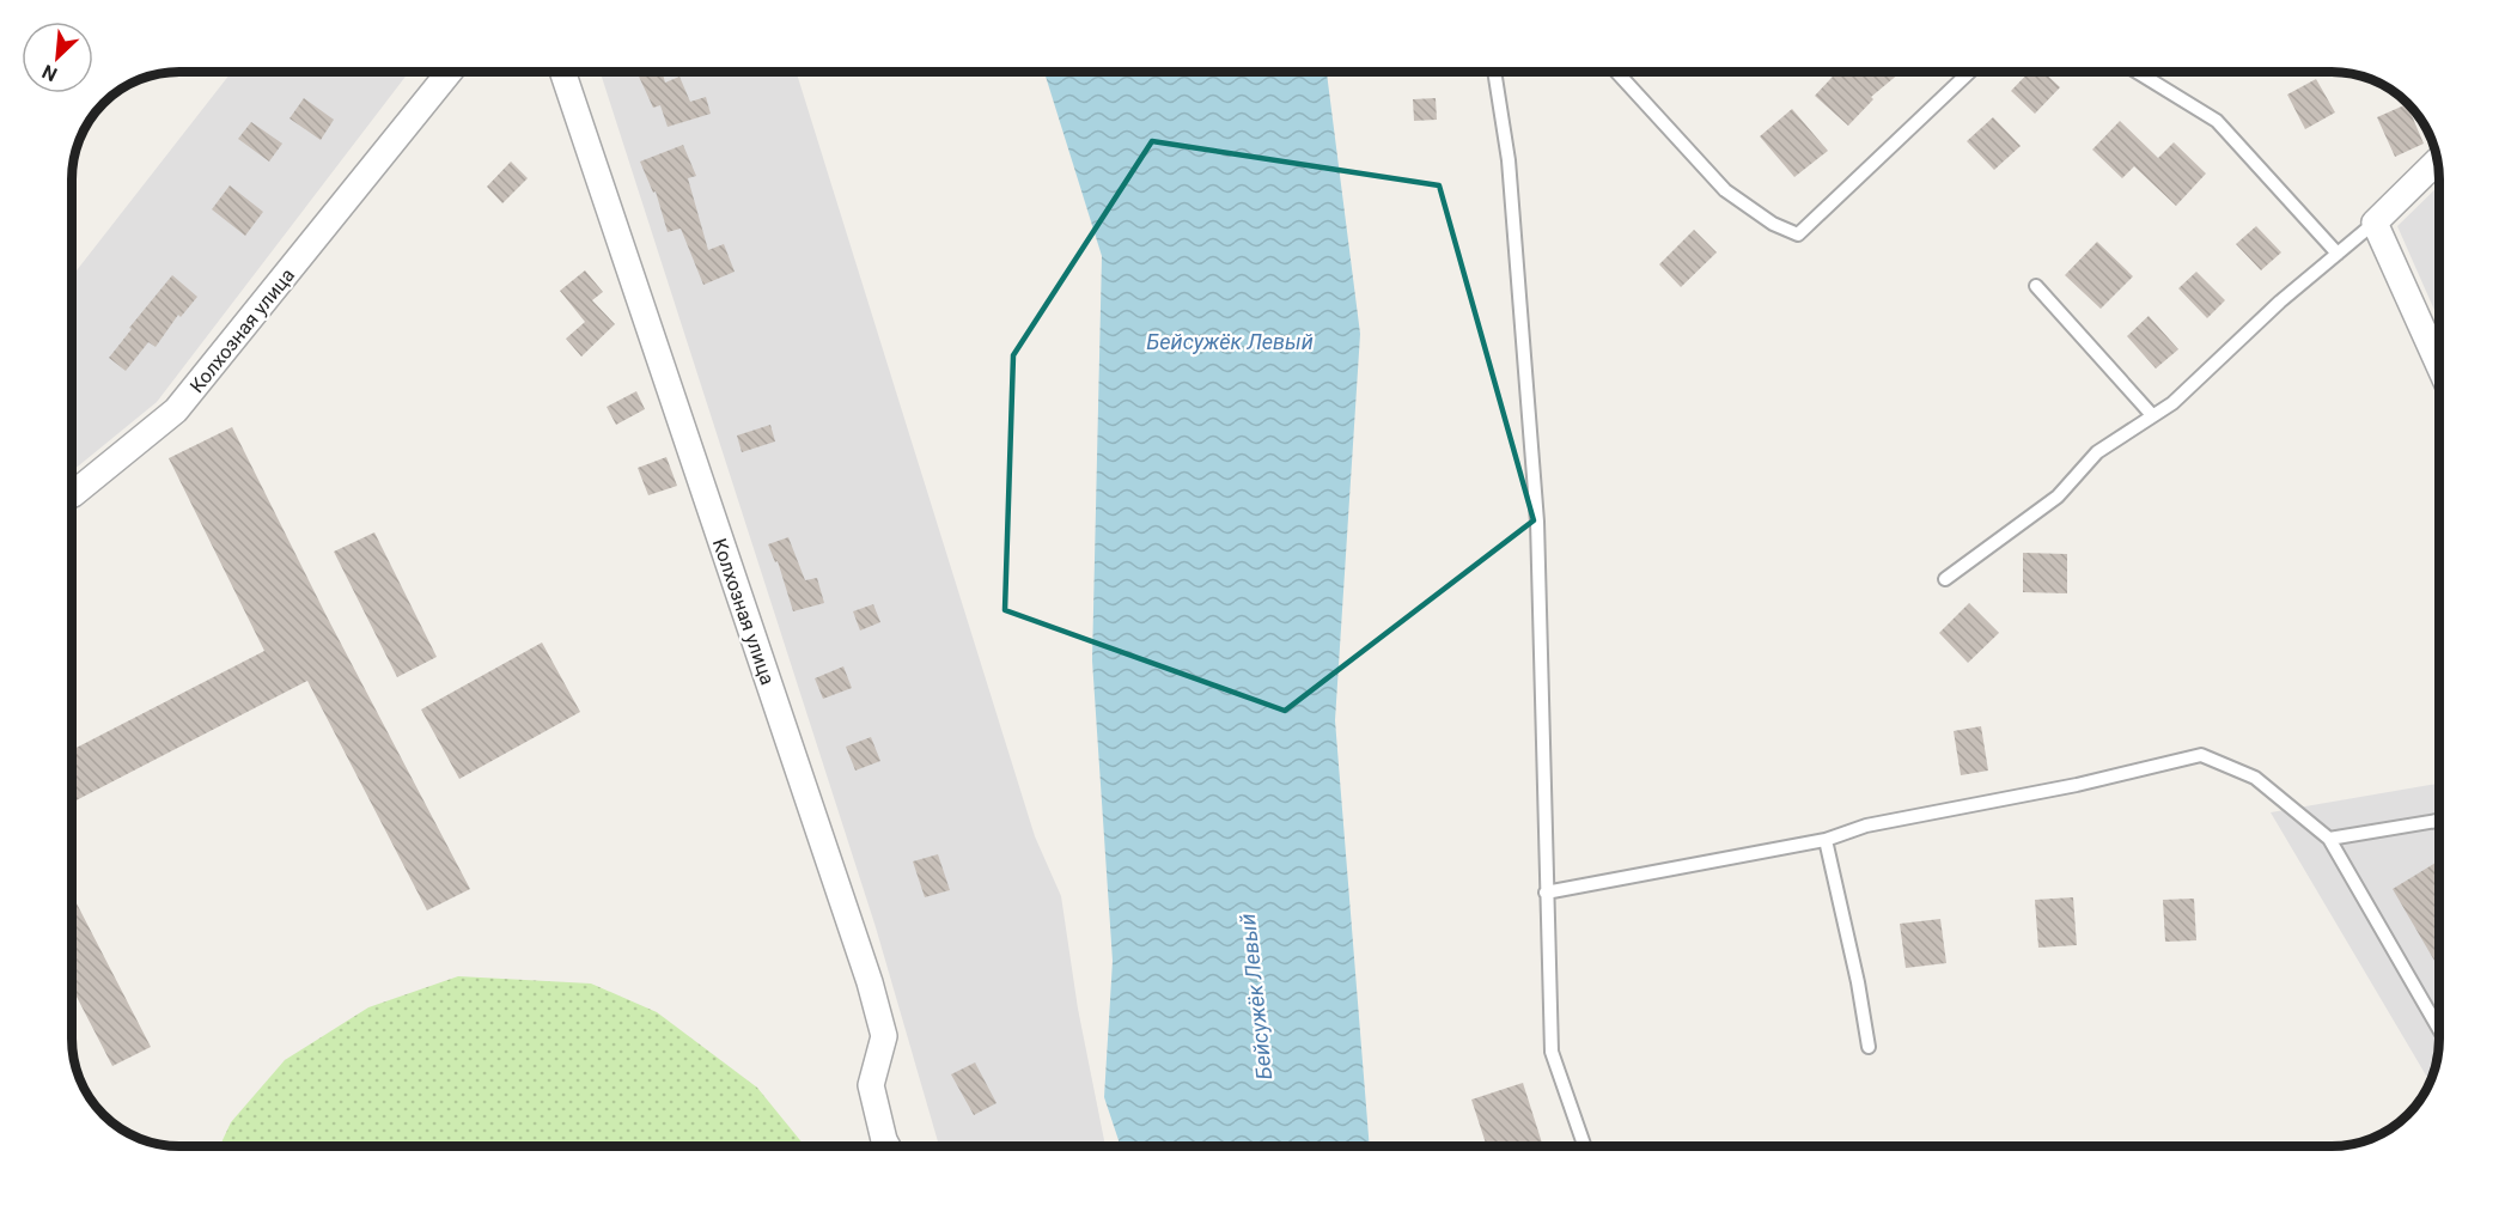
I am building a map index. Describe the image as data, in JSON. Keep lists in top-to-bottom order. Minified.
{"streets":{"street":["Колхозная улица"]},"water":["Бейсужёк Левый"],"north":"bottom left"}
